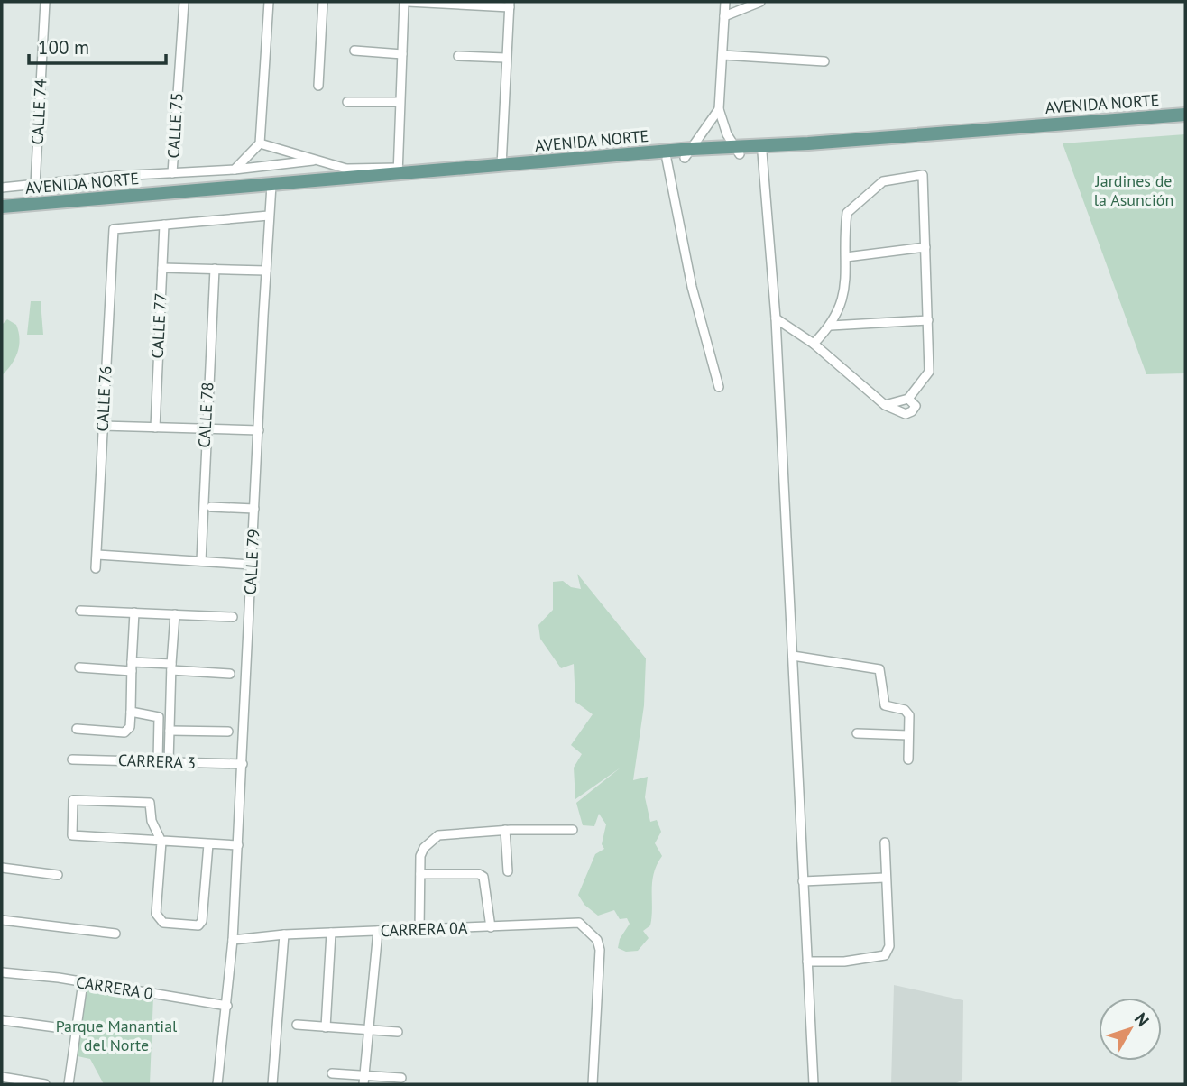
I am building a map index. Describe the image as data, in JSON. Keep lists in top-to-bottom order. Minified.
{"streets":{"main road":["AVENIDA NORTE"],"street":["CALLE 74","CALLE 75","CALLE 77","CALLE 76","CALLE 78","CALLE 79","CARRERA 3","CARRERA 0A","CARRERA 0"]},"crossings":[["AVENIDA NORTE","CALLE 79"],["CALLE 77","CALLE 76"],["CALLE 79","CARRERA 3"],["CALLE 79","CARRERA 0A"],["CALLE 79","CARRERA 0"]],"parks":["Jardines de la Asunción","Parque Manantial del Norte"],"scale_bar":"100 m","north":"top right"}
